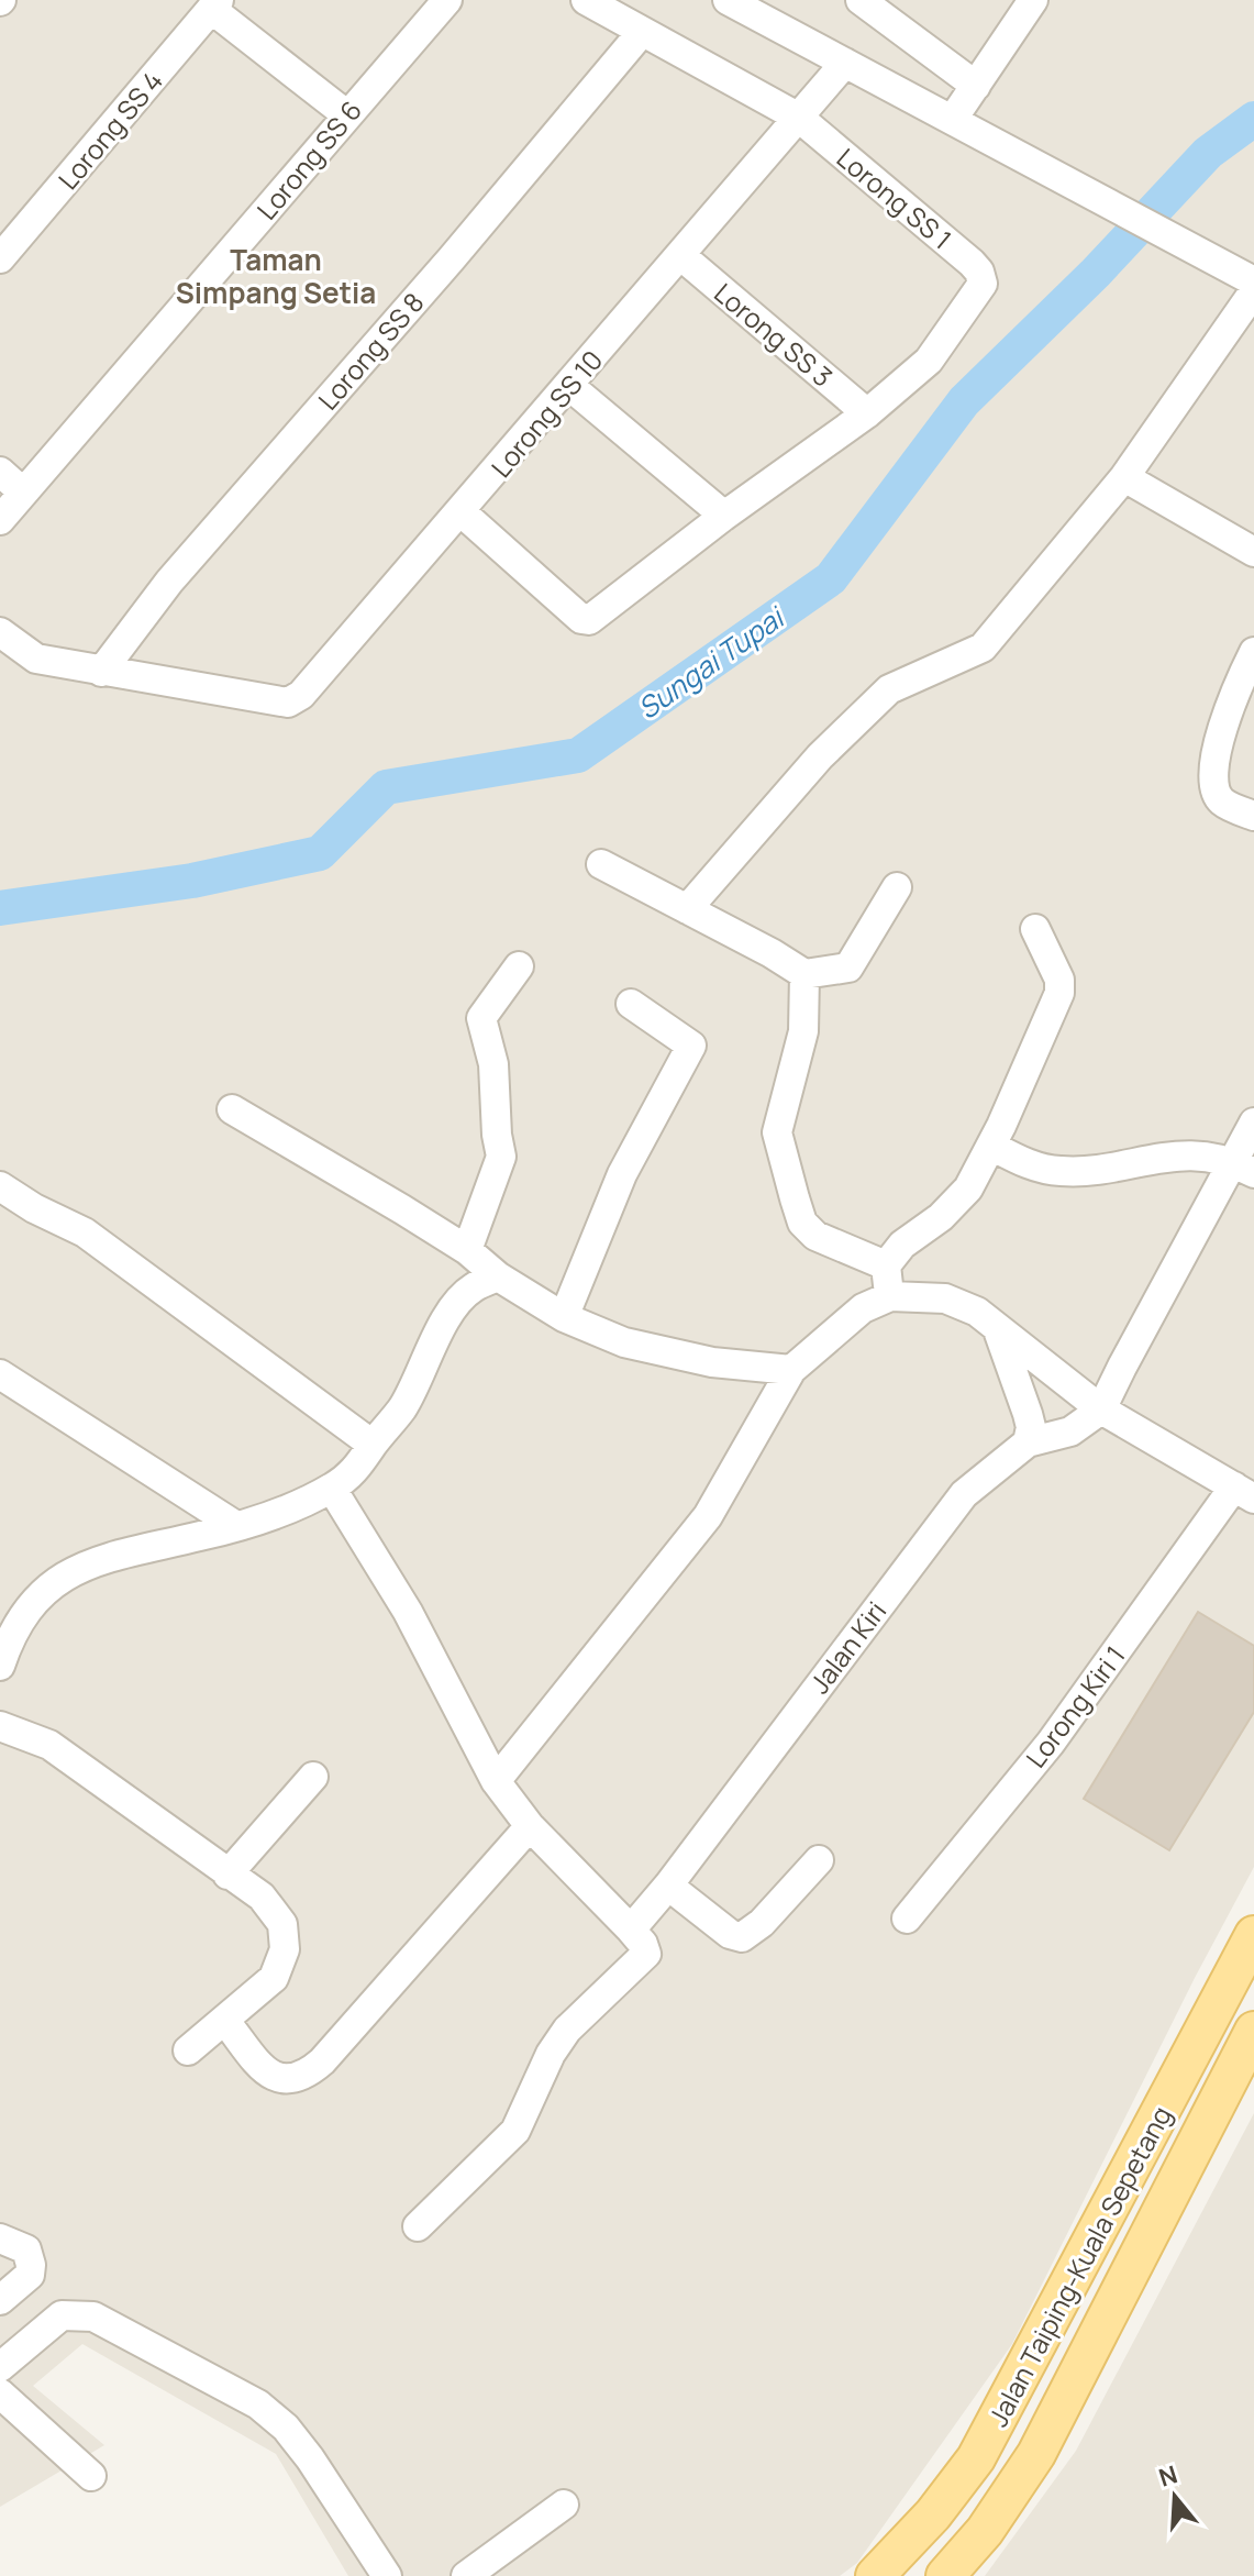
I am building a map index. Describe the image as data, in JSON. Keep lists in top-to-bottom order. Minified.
{"streets":{"main road":["Jalan Taiping-Kuala Sepetang"],"street":["Lorong SS 4","Lorong SS 6","Lorong SS 1","Lorong SS 3","Lorong SS 8","Lorong SS 10","Jalan Kiri","Lorong Kiri 1"]},"crossings":[["Lorong SS 1","Lorong SS 3"],["Lorong SS 1","Lorong SS 8"],["Lorong SS 1","Lorong SS 10"],["Lorong SS 3","Lorong SS 10"],["Lorong SS 8","Lorong SS 10"]],"districts":["Taman Simpang Setia"],"water":["Sungai Tupai"],"north":"top"}
